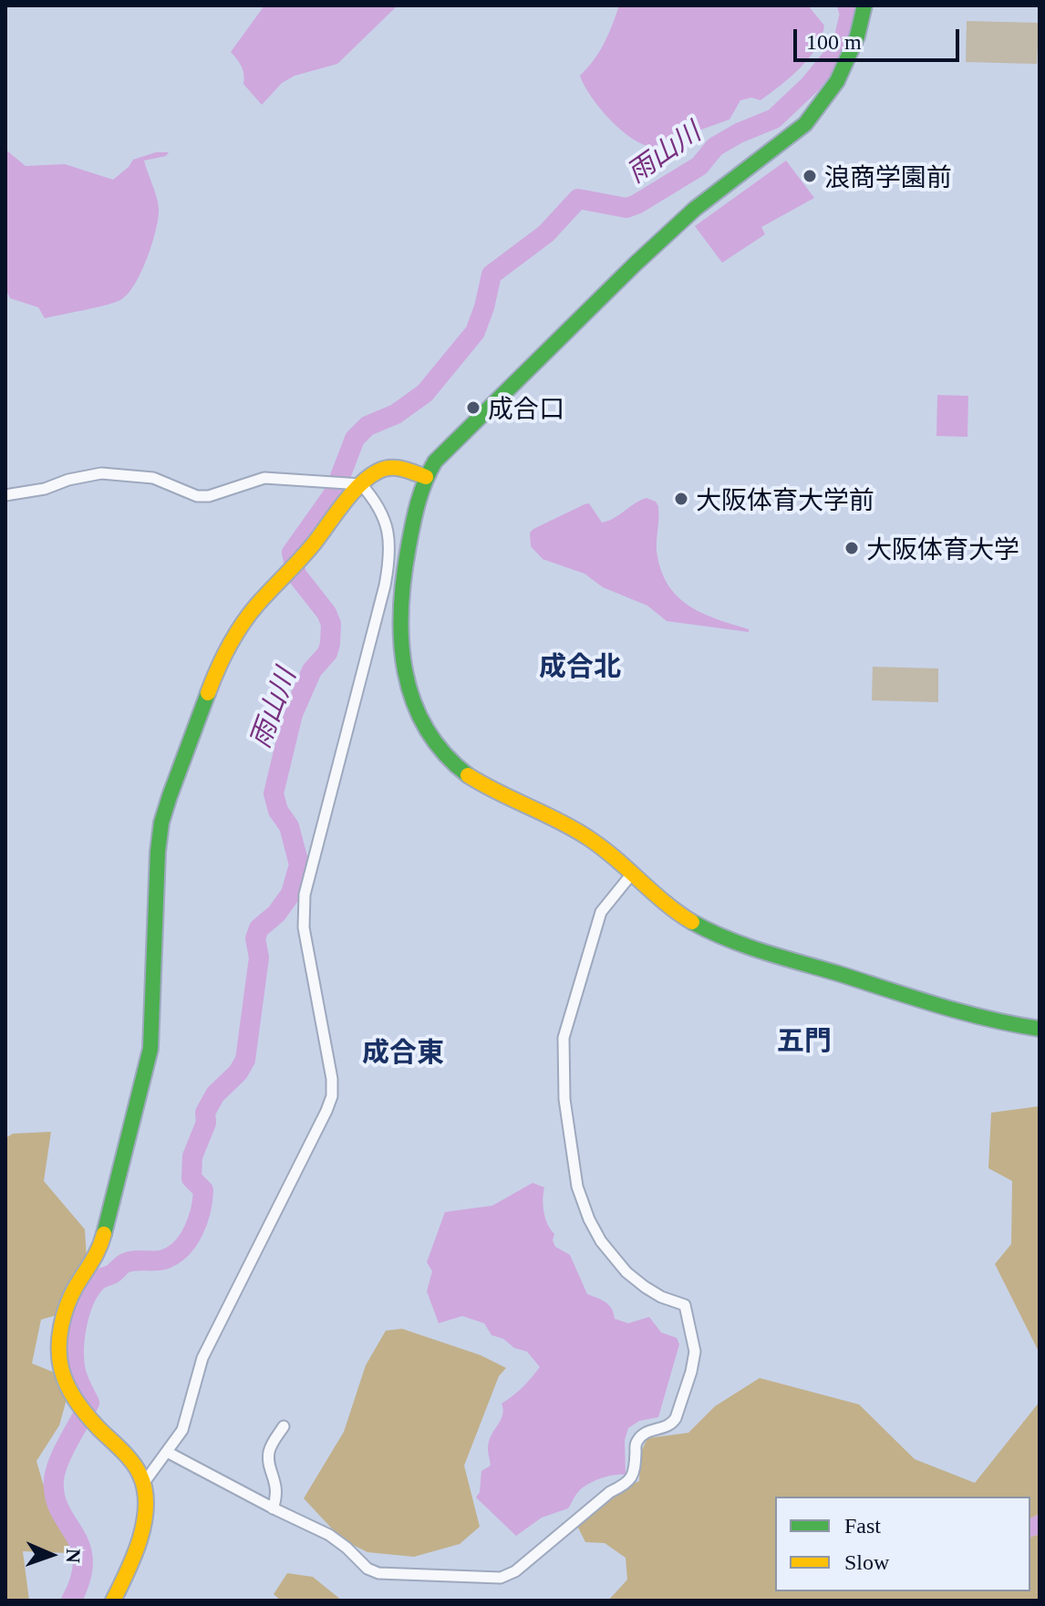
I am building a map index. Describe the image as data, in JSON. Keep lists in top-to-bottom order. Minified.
{"districts":["成合北","五門","成合東"],"water":["雨山川"],"places":["浪商学園前","成合口","大阪体育大学前","大阪体育大学"],"legend":["Fast","Slow"],"scale_bar":"100 m","north":"right"}
